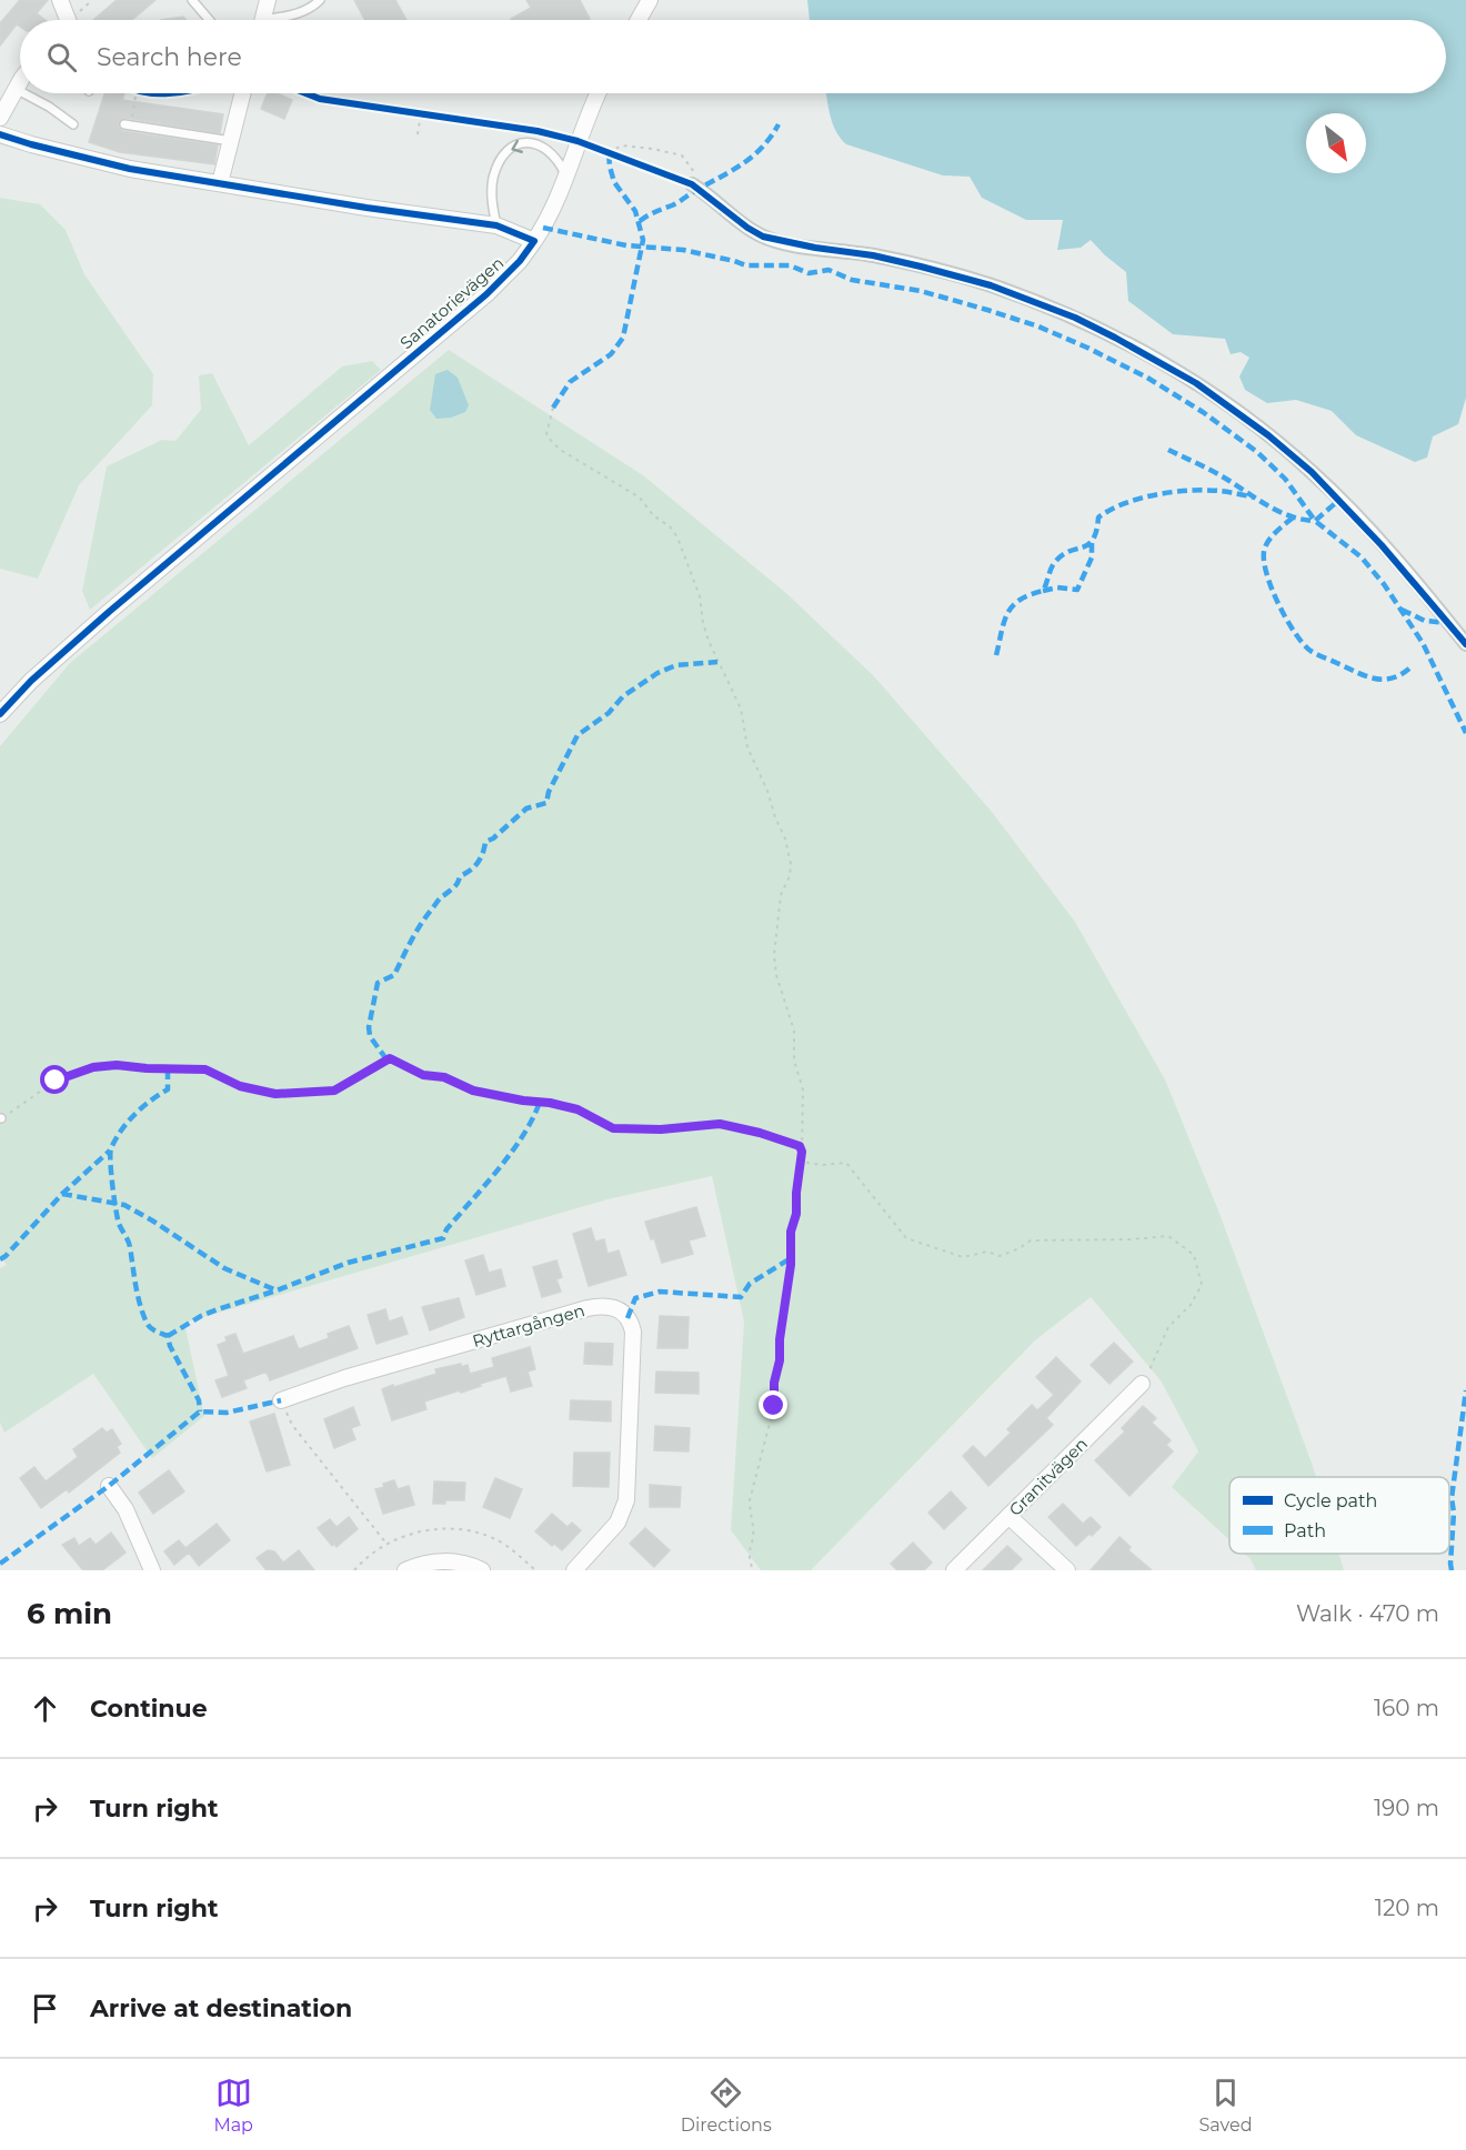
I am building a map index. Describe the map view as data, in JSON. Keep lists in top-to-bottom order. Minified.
{"streets":{"street":["Sanatorievägen","Ryttargången","Granitvägen"]},"legend":["Cycle path","Path"],"north":"bottom right","page":{"search":"Search here","heading":["6 min","Walk · 470 m"],"list":[["Continue","160 m"],["Turn right","190 m"],["Turn right","120 m"],"Arrive at destination"],"nav":["Map","Directions","Saved"]}}
